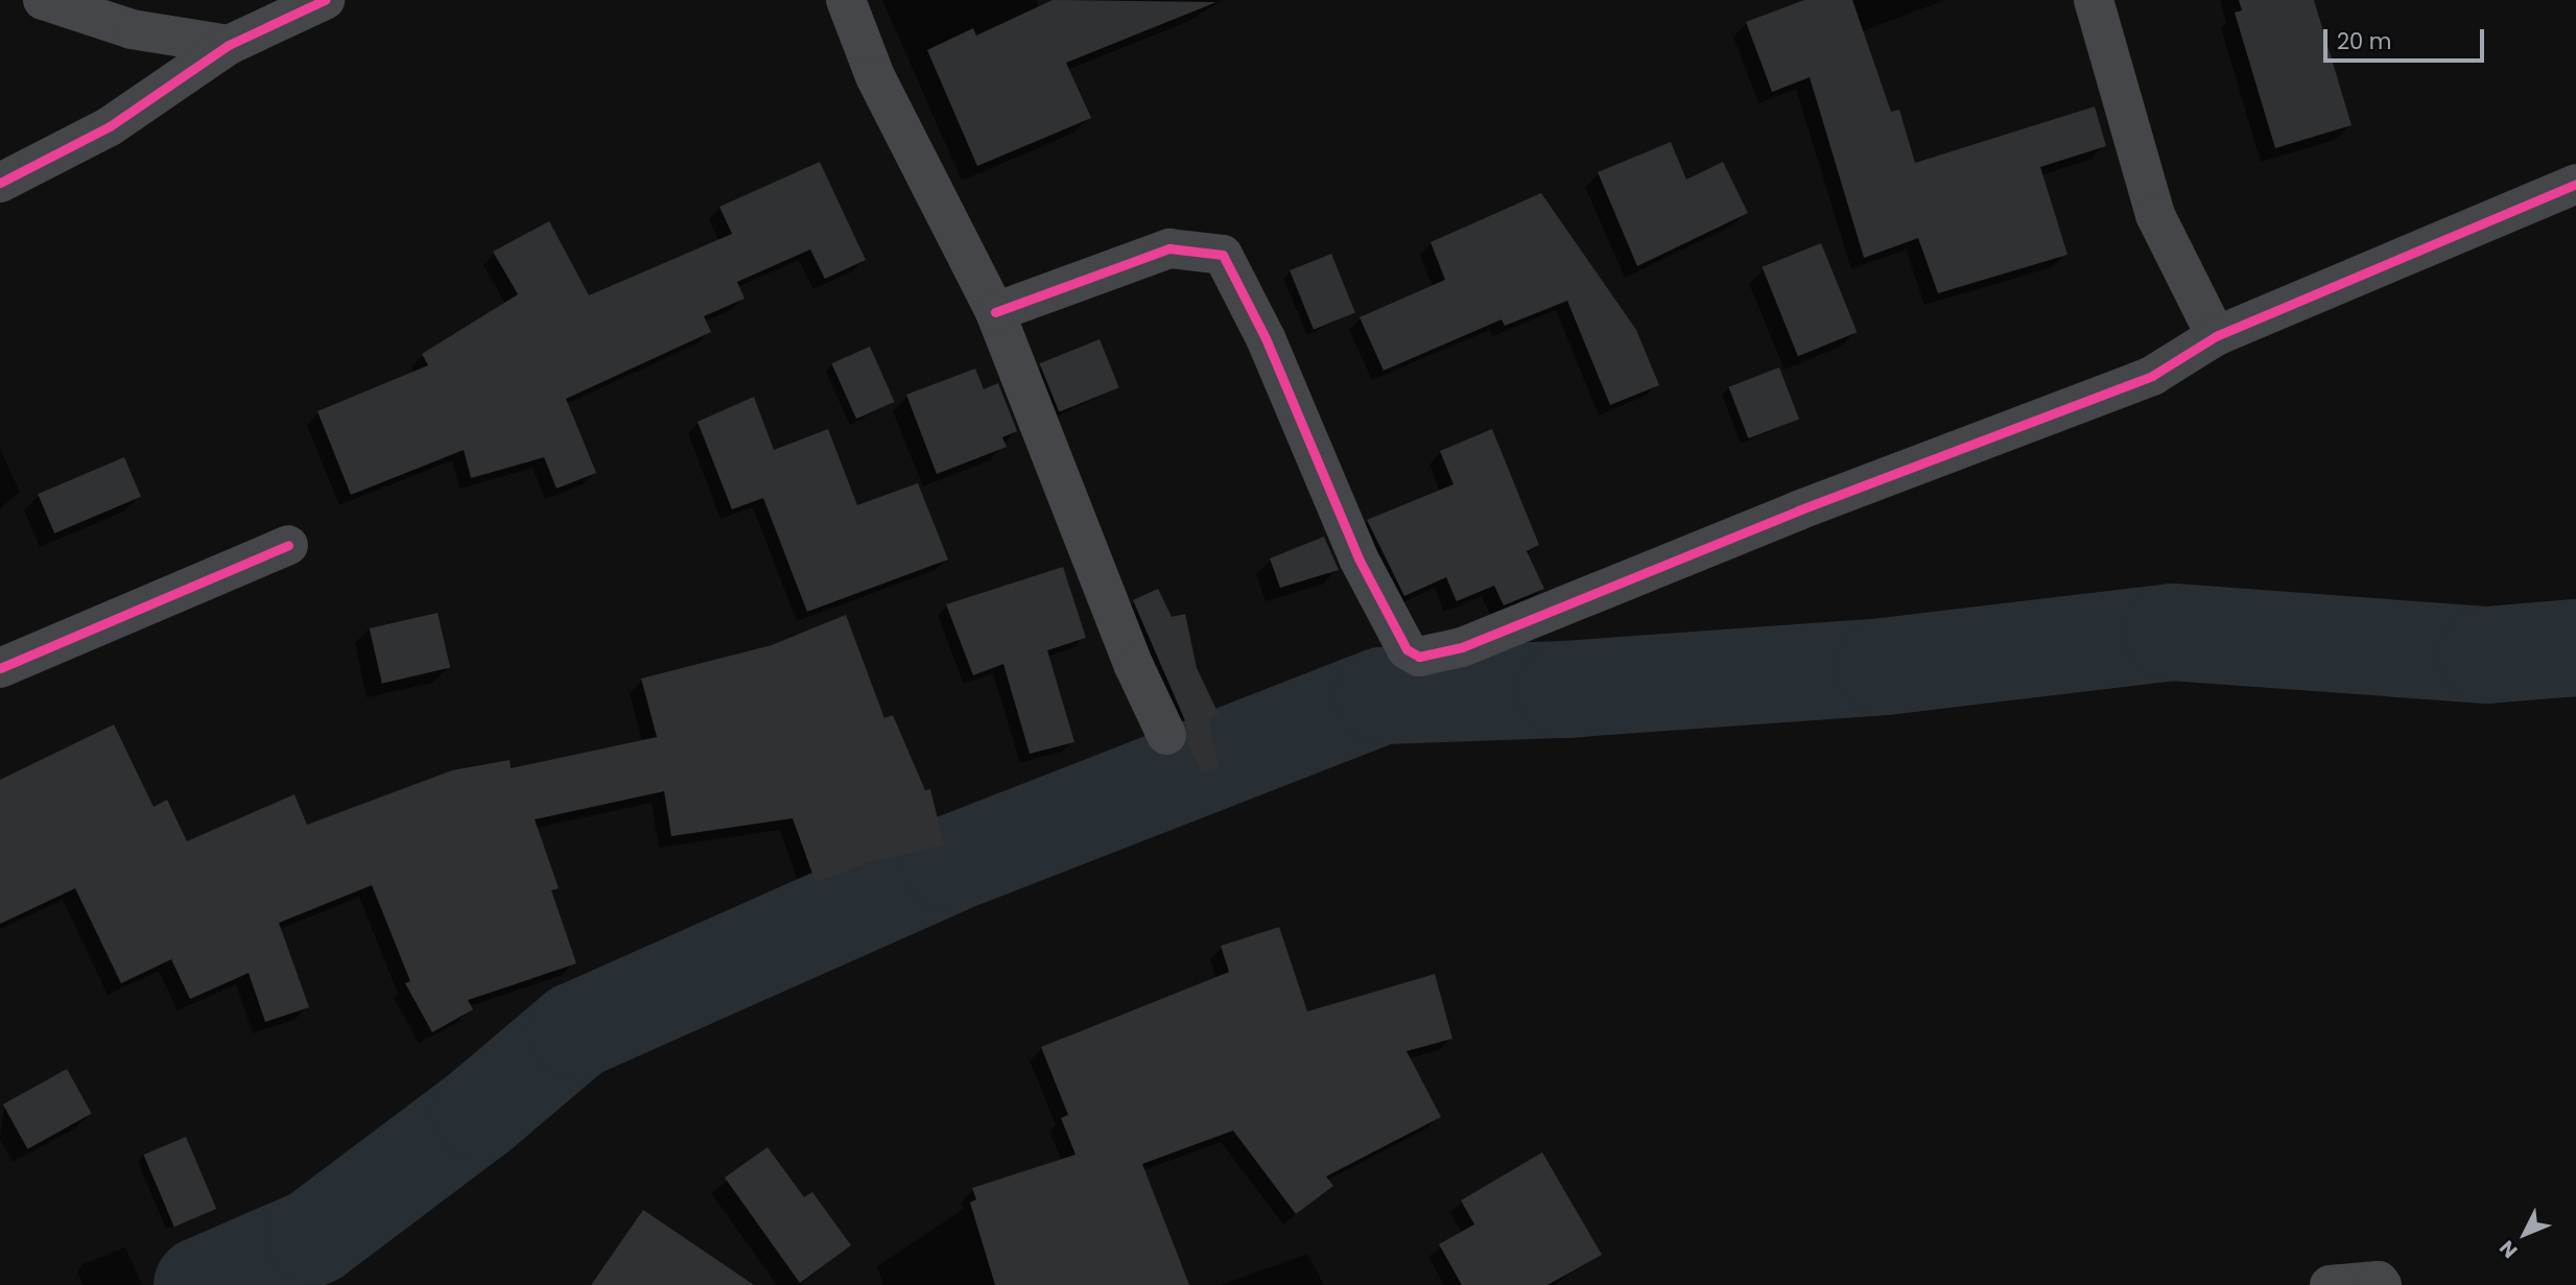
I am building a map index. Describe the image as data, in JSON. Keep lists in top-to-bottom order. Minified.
{"scale_bar":"20 m","north":"bottom left"}
